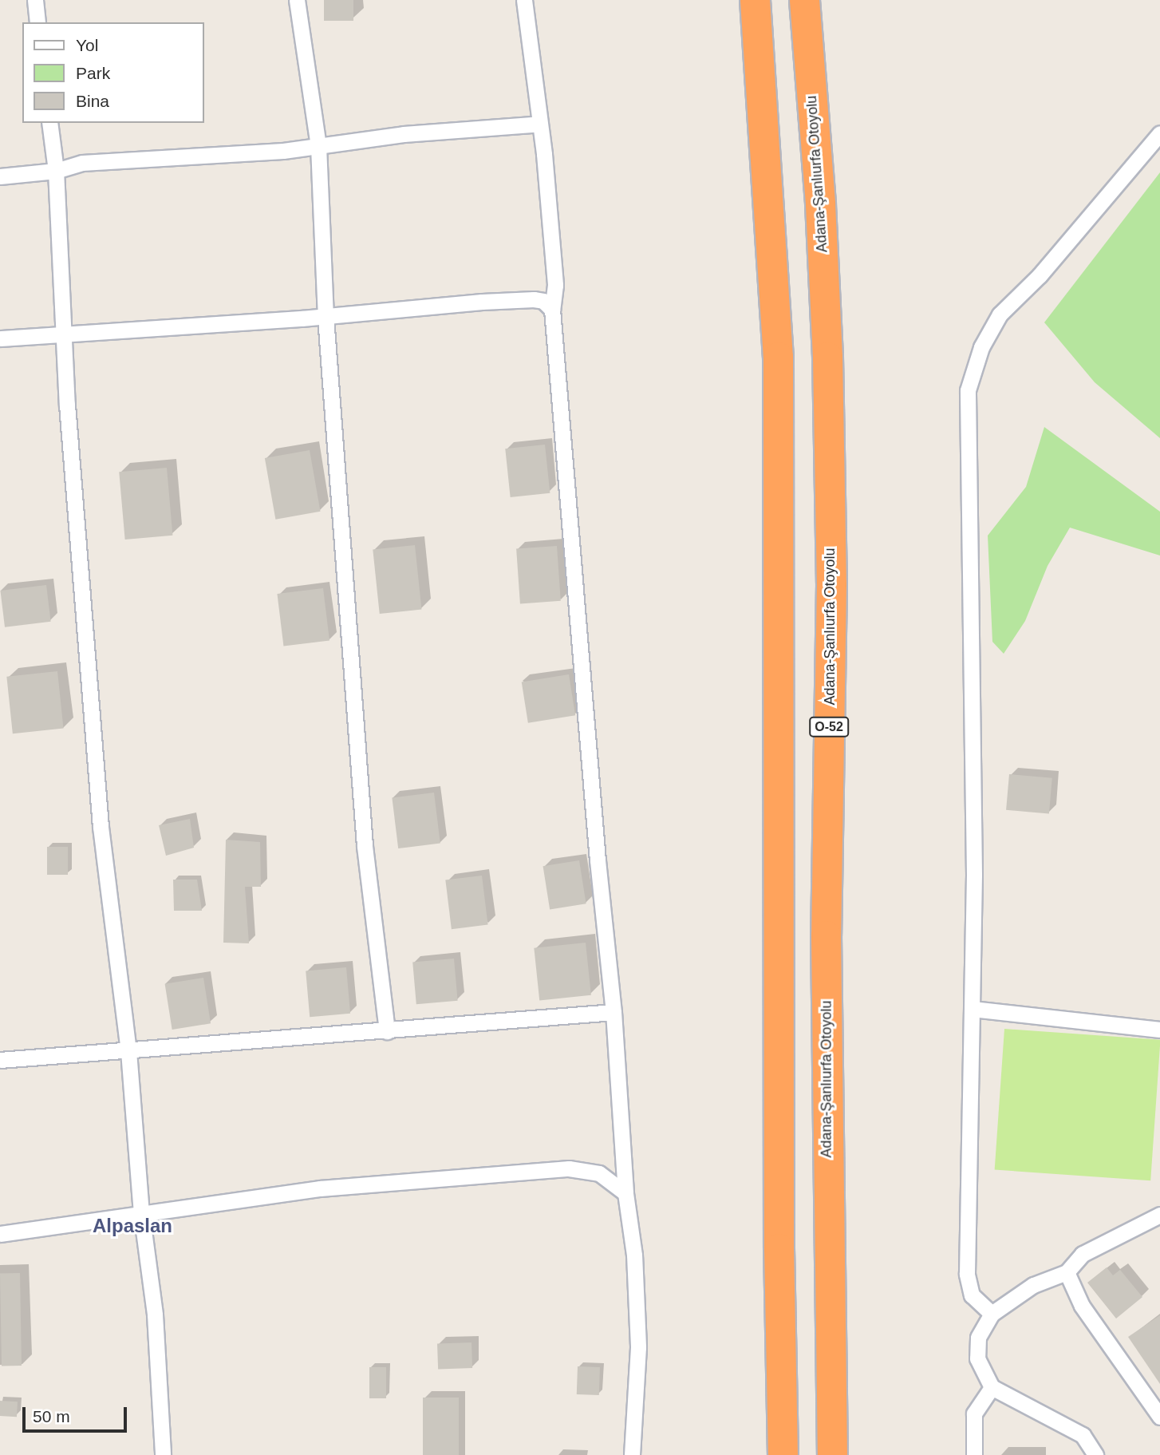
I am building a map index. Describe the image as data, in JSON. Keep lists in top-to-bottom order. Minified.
{"streets":{"highway":["Adana-Şanlıurfa Otoyolu","O-52"]},"districts":["Alpaslan"],"legend":["Yol","Park","Bina"],"scale_bar":"50 m"}
